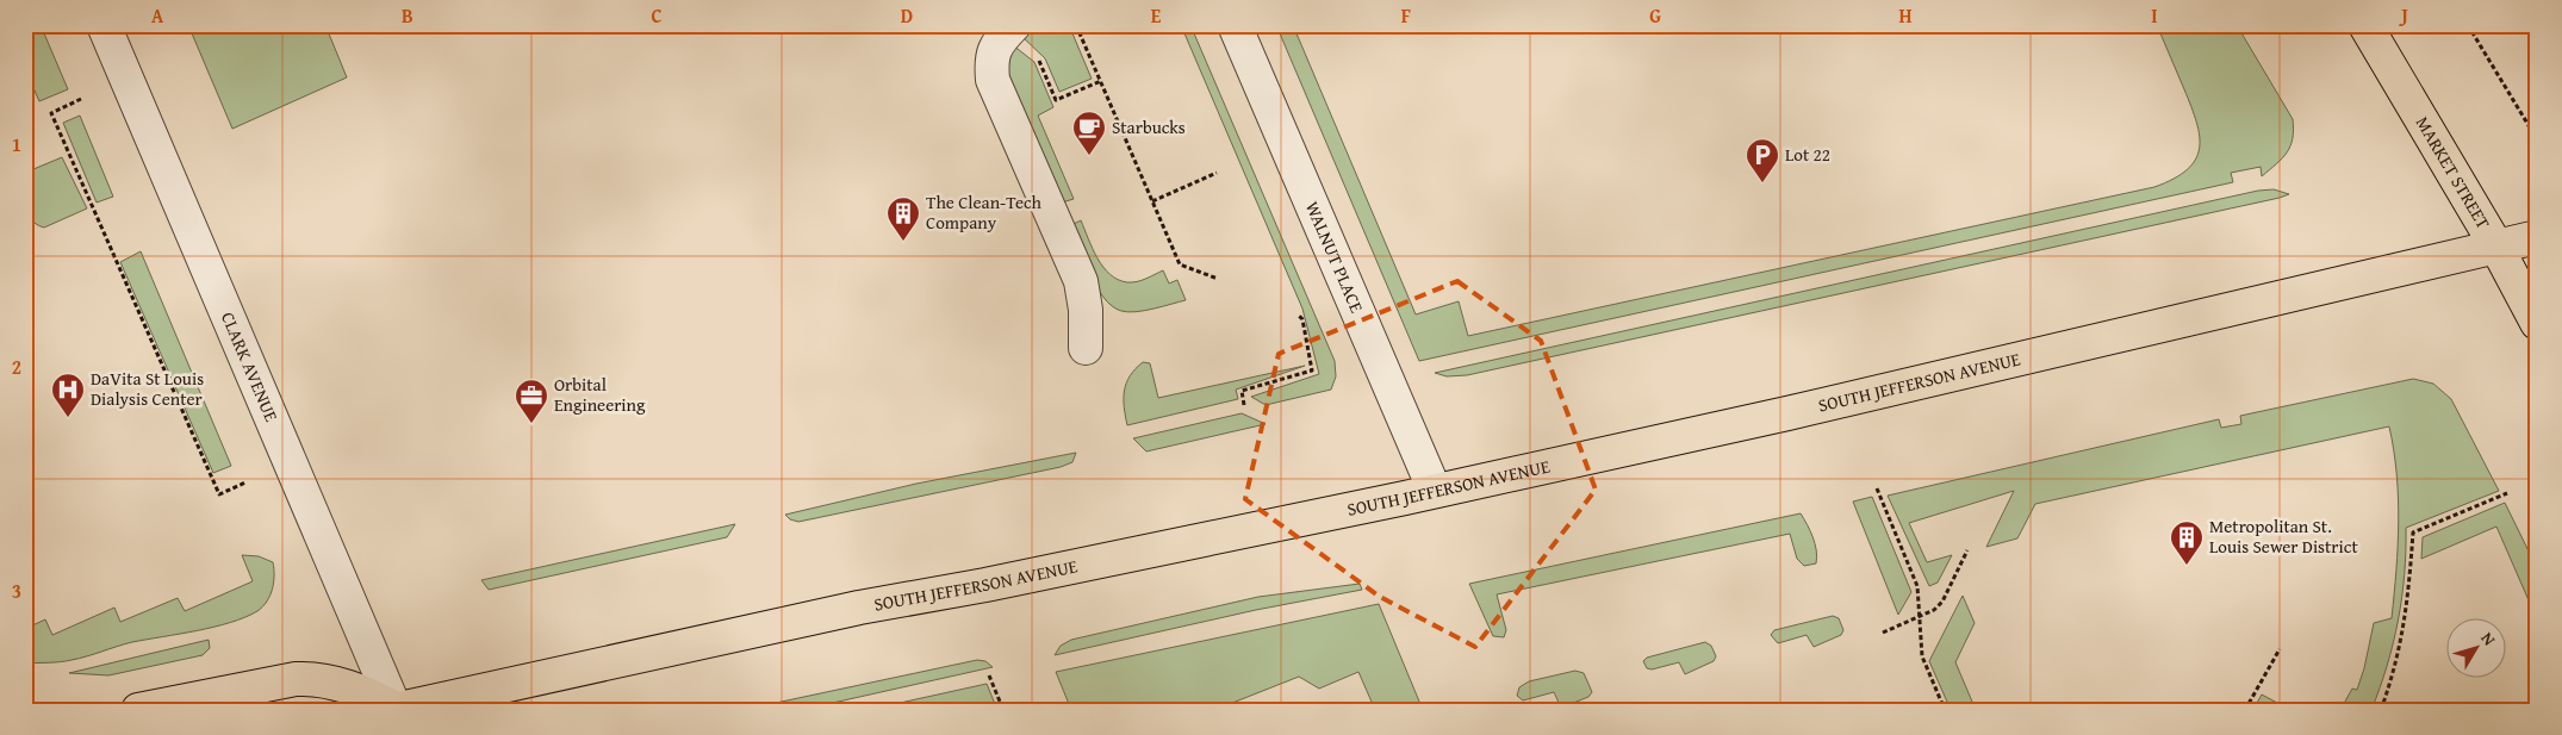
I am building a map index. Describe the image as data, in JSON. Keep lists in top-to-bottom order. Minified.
{"streets":{"main road":["MARKET STREET","SOUTH JEFFERSON AVENUE"],"street":["WALNUT PLACE","CLARK AVENUE"]},"crossings":[["MARKET STREET","SOUTH JEFFERSON AVENUE"],["WALNUT PLACE","SOUTH JEFFERSON AVENUE"],["CLARK AVENUE","SOUTH JEFFERSON AVENUE"]],"places":{"cafe":["Starbucks"],"parking":["Lot 22"],"building":["The Clean-Tech Company","Metropolitan St. Louis Sewer District"],"hospital":["DaVita St Louis Dialysis Center"],"office":["Orbital Engineering"]},"north":"top right","grid":{"columns":["A","B","C","D","E","F","G","H","I","J"],"rows":["1","2","3"]}}
